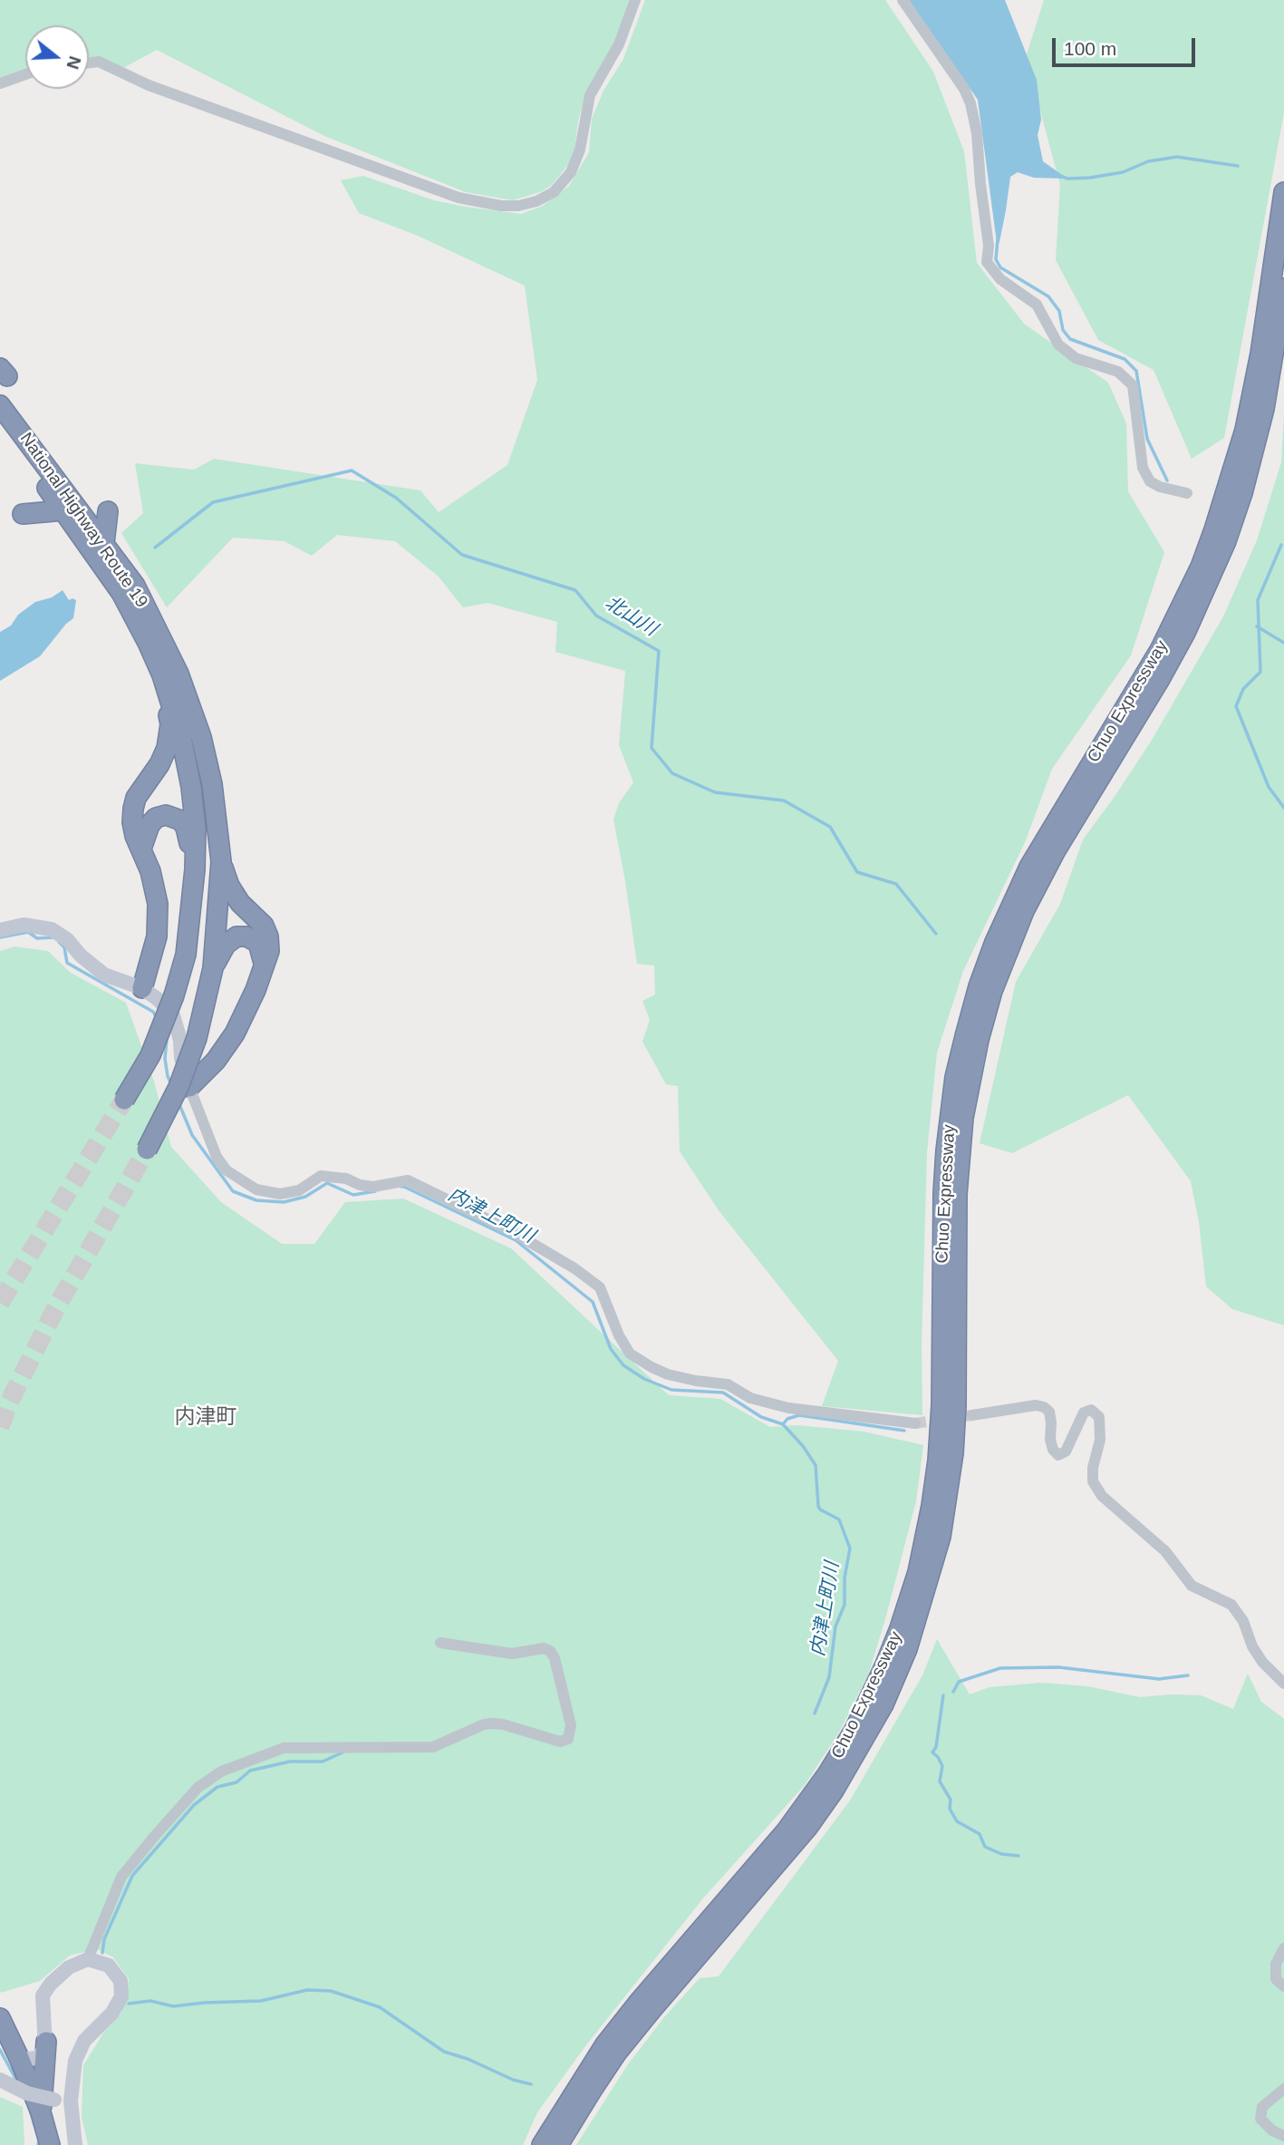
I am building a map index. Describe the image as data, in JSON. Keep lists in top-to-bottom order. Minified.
{"streets":{"highway":["National Highway Route 19","Chuo Expressway"]},"districts":["内津町"],"water":["北山川","内津上町川"],"scale_bar":"100 m","north":"right"}
